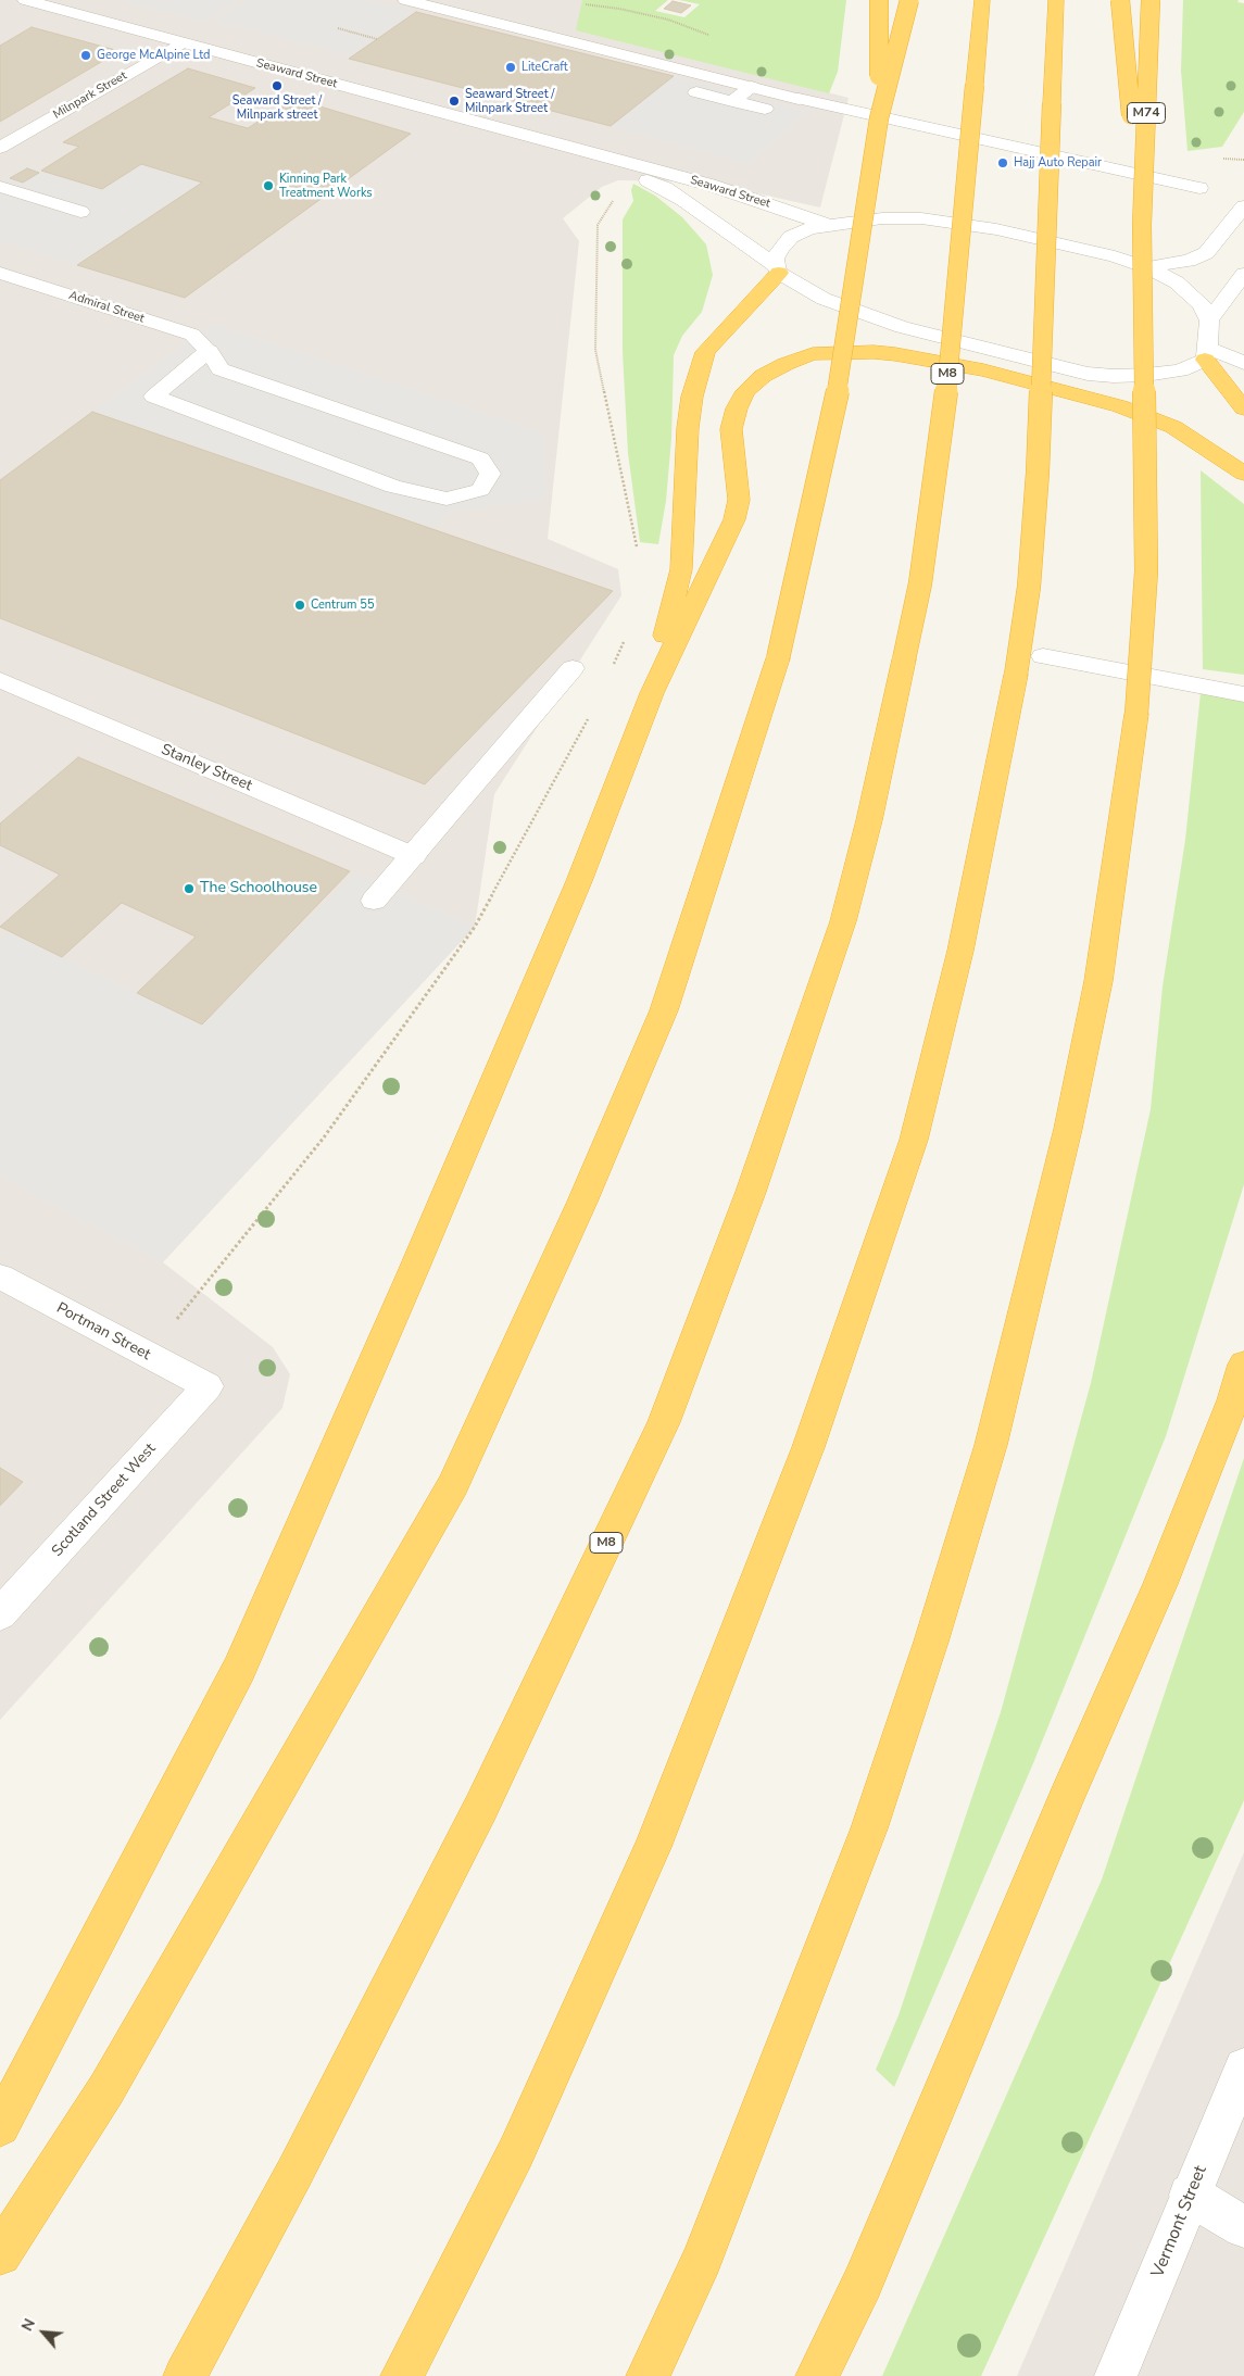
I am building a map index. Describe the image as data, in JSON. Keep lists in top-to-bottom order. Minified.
{"streets":{"highway":["M74","M8"],"street":["Seaward Street","Milnpark Street","Admiral Street","Stanley Street","Portman Street","Scotland Street West","Vermont Street"]},"crossings":[["Seaward Street","Milnpark Street"],["Portman Street","Scotland Street West"]],"places":["George McAlpine Ltd","LiteCraft","Seaward Street / Milnpark street","Seaward Street / Milnpark Street","Hajj Auto Repair","Kinning Park Treatment Works","Centrum 55","The Schoolhouse"],"north":"top left"}
